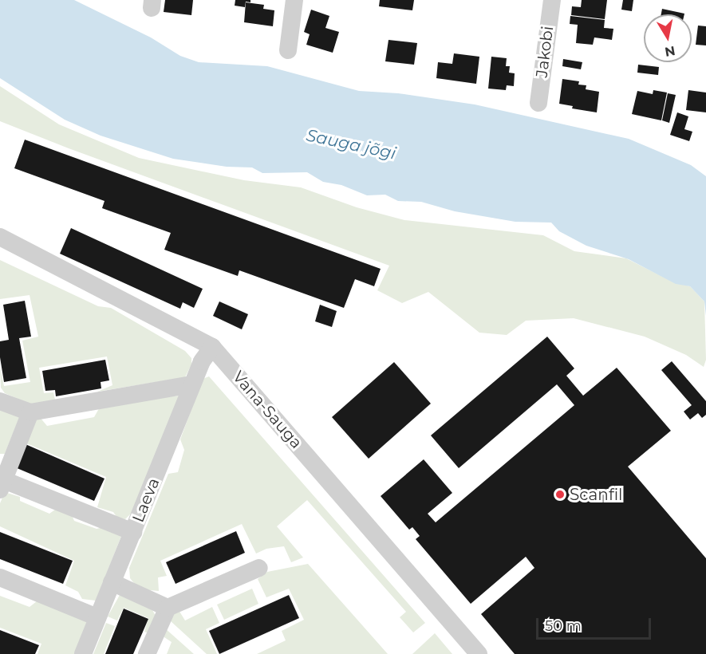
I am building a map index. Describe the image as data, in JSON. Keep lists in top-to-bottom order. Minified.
{"streets":{"street":["Jakobi","Vana-Sauga","Laeva"]},"crossings":[["Vana-Sauga","Laeva"]],"water":["Sauga jõgi"],"places":["Scanfil"],"scale_bar":"50 m","north":"bottom"}
